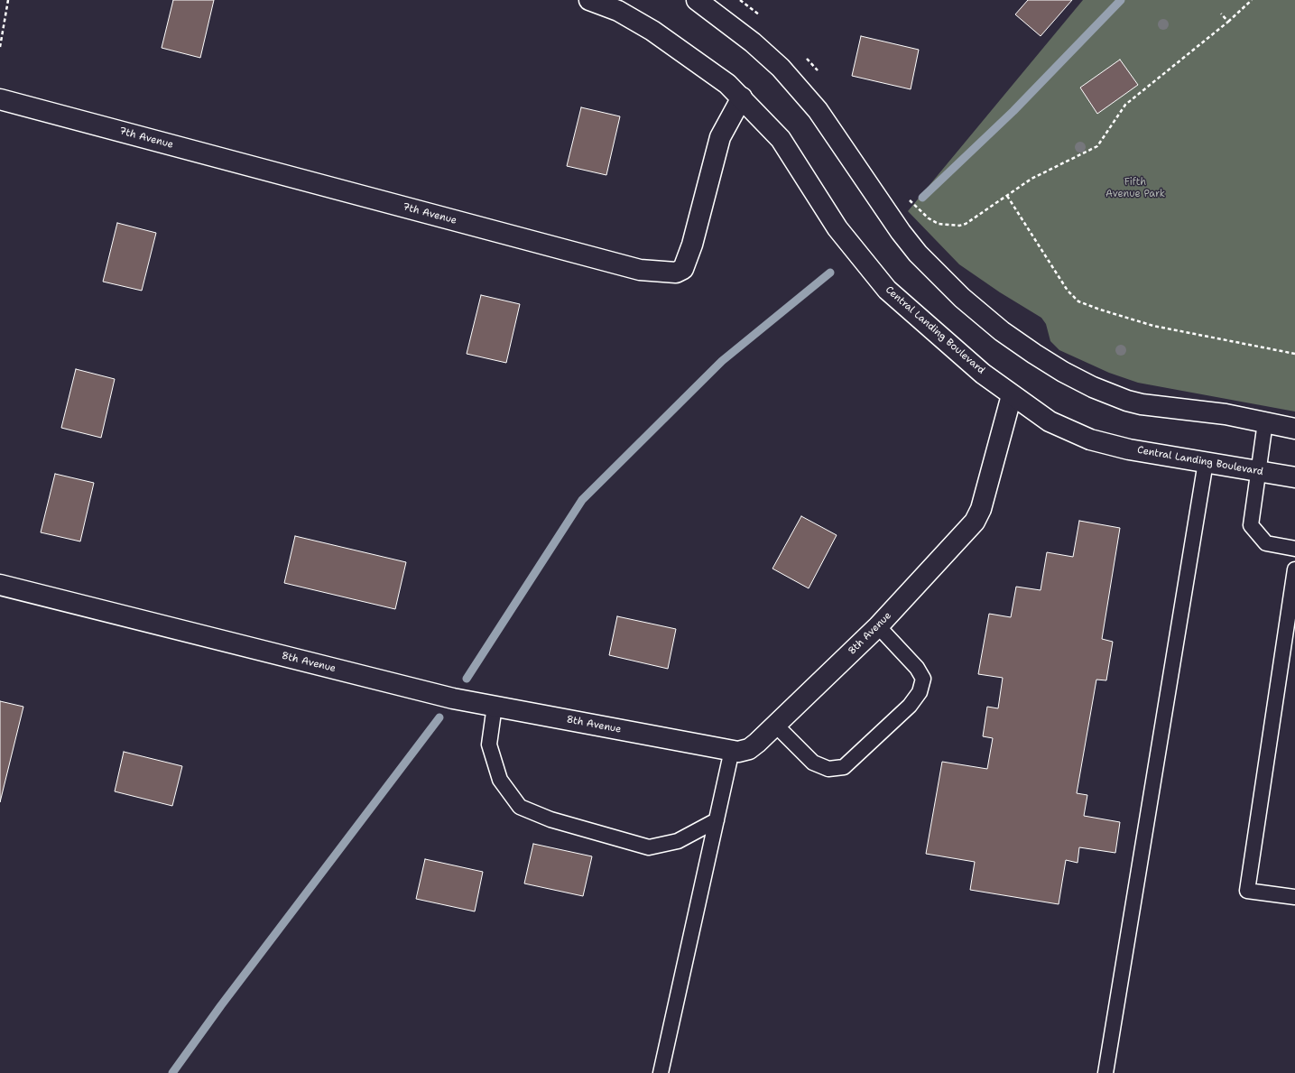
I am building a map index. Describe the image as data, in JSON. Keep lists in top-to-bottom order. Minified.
{"streets":{"street":["7th Avenue","Central Landing Boulevard","8th Avenue"]},"crossings":[["7th Avenue","Central Landing Boulevard"],["Central Landing Boulevard","8th Avenue"]],"parks":["Fifth Avenue Park"]}
